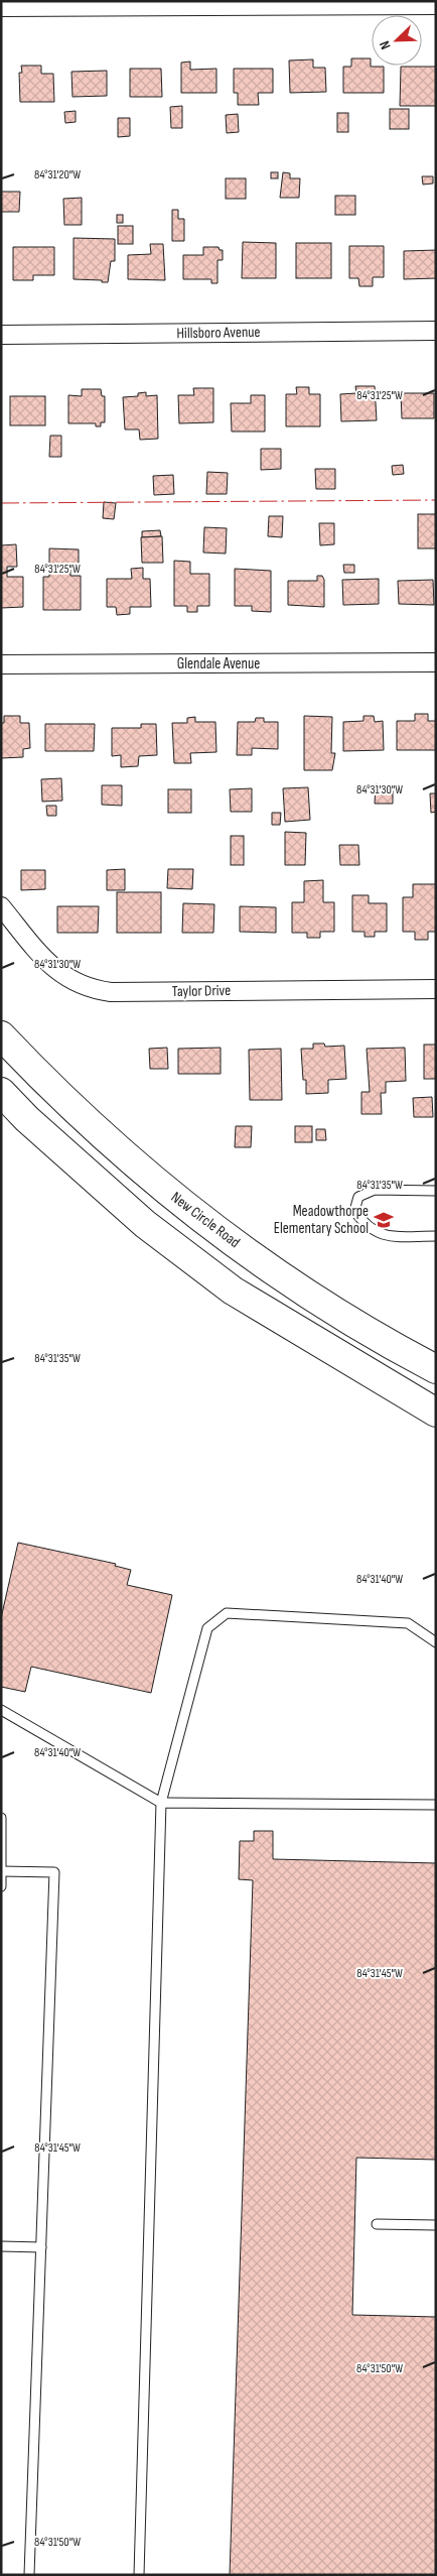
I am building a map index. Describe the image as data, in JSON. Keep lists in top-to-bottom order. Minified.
{"streets":{"highway":["New Circle Road"],"street":["Hillsboro Avenue","Glendale Avenue","Taylor Drive"]},"places":{"school or university":["Meadowthorpe Elementary School"]},"north":"bottom left","coordinates":["84°31'20\"W","84°31'25\"W","84°31'30\"W","84°31'35\"W","84°31'40\"W","84°31'45\"W","84°31'50\"W"]}
